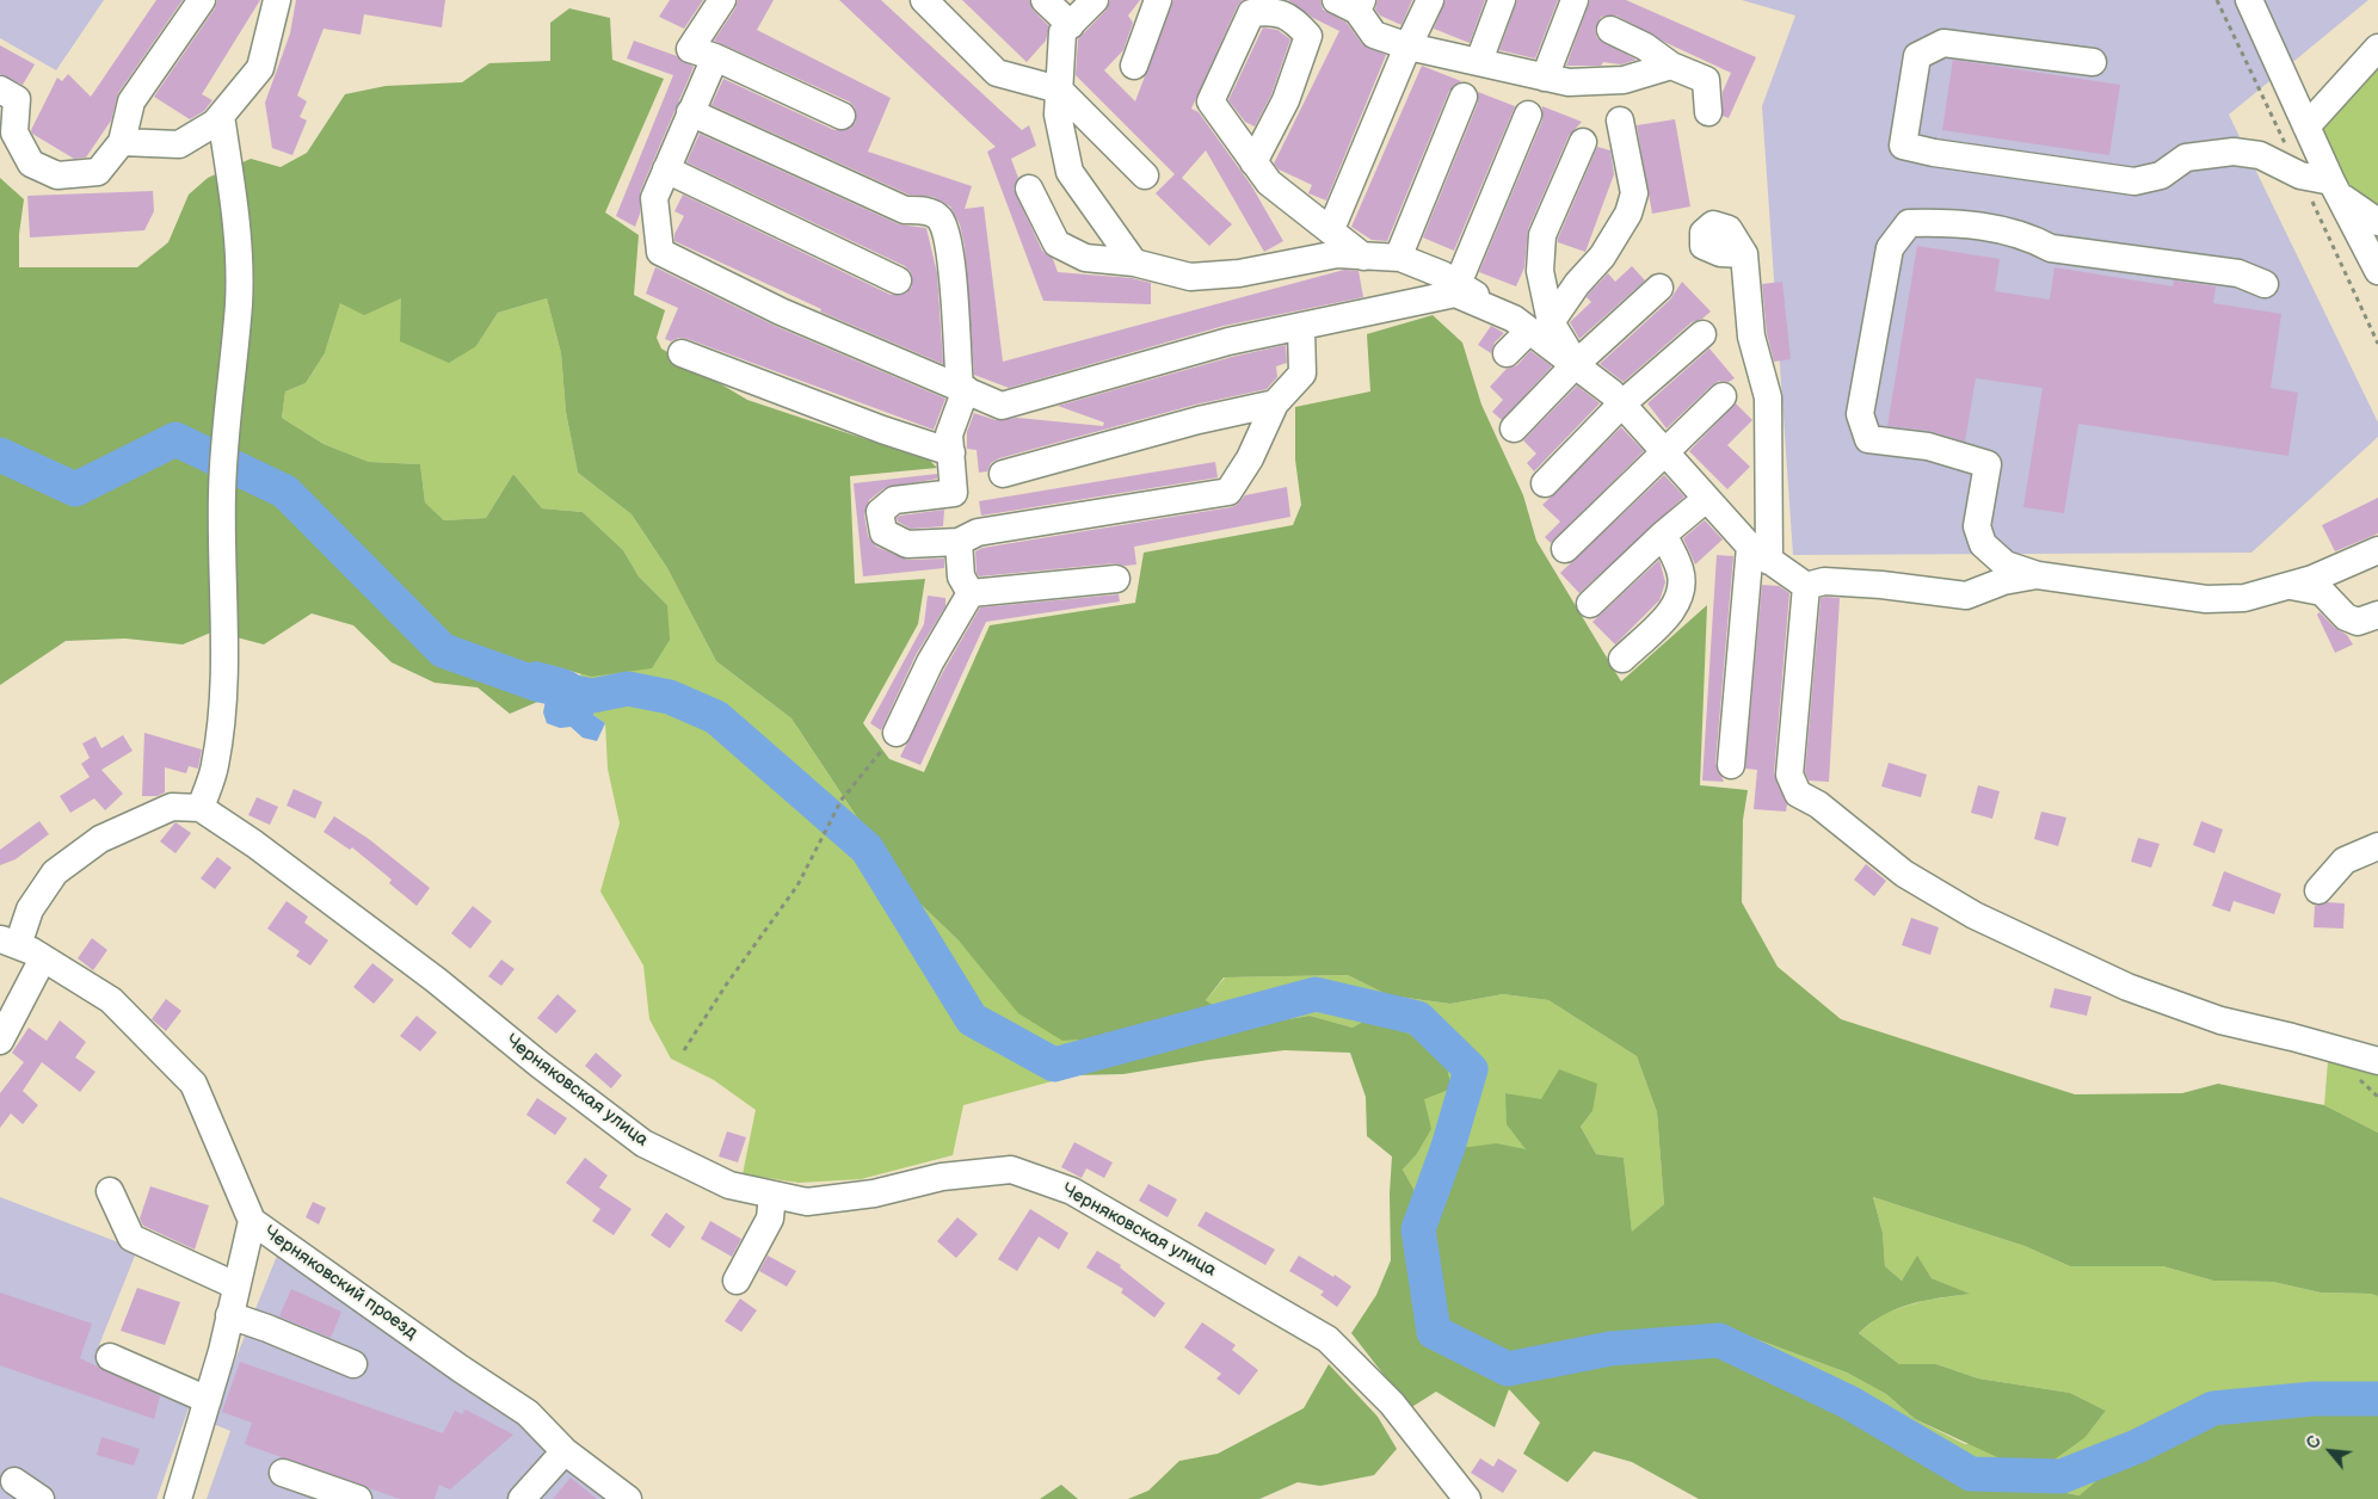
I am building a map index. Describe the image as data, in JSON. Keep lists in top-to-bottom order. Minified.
{"streets":{"street":["Черняковская улица","Черняковский проезд"]},"north":"top left"}
